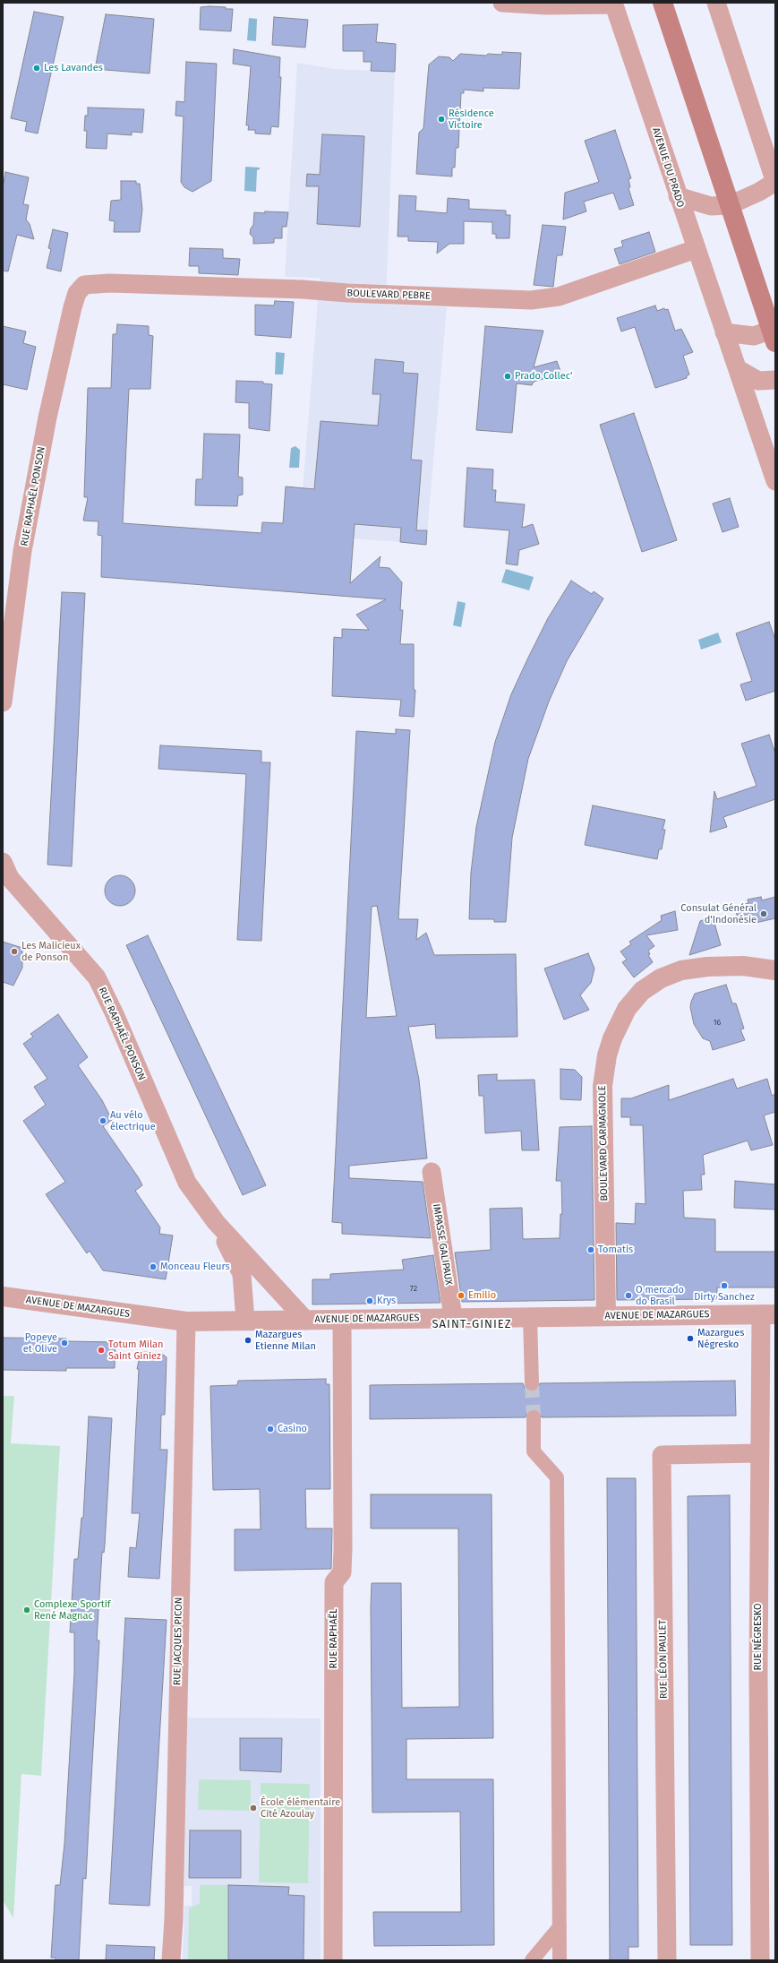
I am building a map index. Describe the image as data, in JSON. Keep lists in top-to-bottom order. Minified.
{"streets":{"street":["AVENUE DU PRADO","BOULEVARD PEBRE","RUE RAPHAËL PONSON","BOULEVARD CARMAGNOLE","IMPASSE GALIPAUX","AVENUE DE MAZARGUES","RUE NÉGRESKO","RUE RAPHAËL","RUE JACQUES PICON","RUE LÉON PAULET"]},"crossings":[["AVENUE DU PRADO","BOULEVARD PEBRE"],["BOULEVARD PEBRE","RUE RAPHAËL PONSON"],["RUE RAPHAËL PONSON","AVENUE DE MAZARGUES"],["BOULEVARD CARMAGNOLE","AVENUE DE MAZARGUES"],["IMPASSE GALIPAUX","AVENUE DE MAZARGUES"],["AVENUE DE MAZARGUES","RUE NÉGRESKO"],["AVENUE DE MAZARGUES","RUE RAPHAËL"],["AVENUE DE MAZARGUES","RUE JACQUES PICON"],["RUE NÉGRESKO","RUE LÉON PAULET"]],"districts":["SAINT-GINIEZ"],"places":["Les Lavandes","Résidence Victoire","Prado Collec'","Consulat Général d'Indonésie","Les Malicieux de Ponson","Au vélo électrique","Tomatis","Monceau Fleurs","Dirty Sanchez","Emilio","O mercado do Brasil","Krys","Mazargues Négresko","Mazargues Etienne Milan","Popeye et Olive","Totum Milan Saint Giniez","Casino","Complexe Sportif René Magnac","École élémentaire Cité Azoulay"],"house_numbers":["16","72"]}
